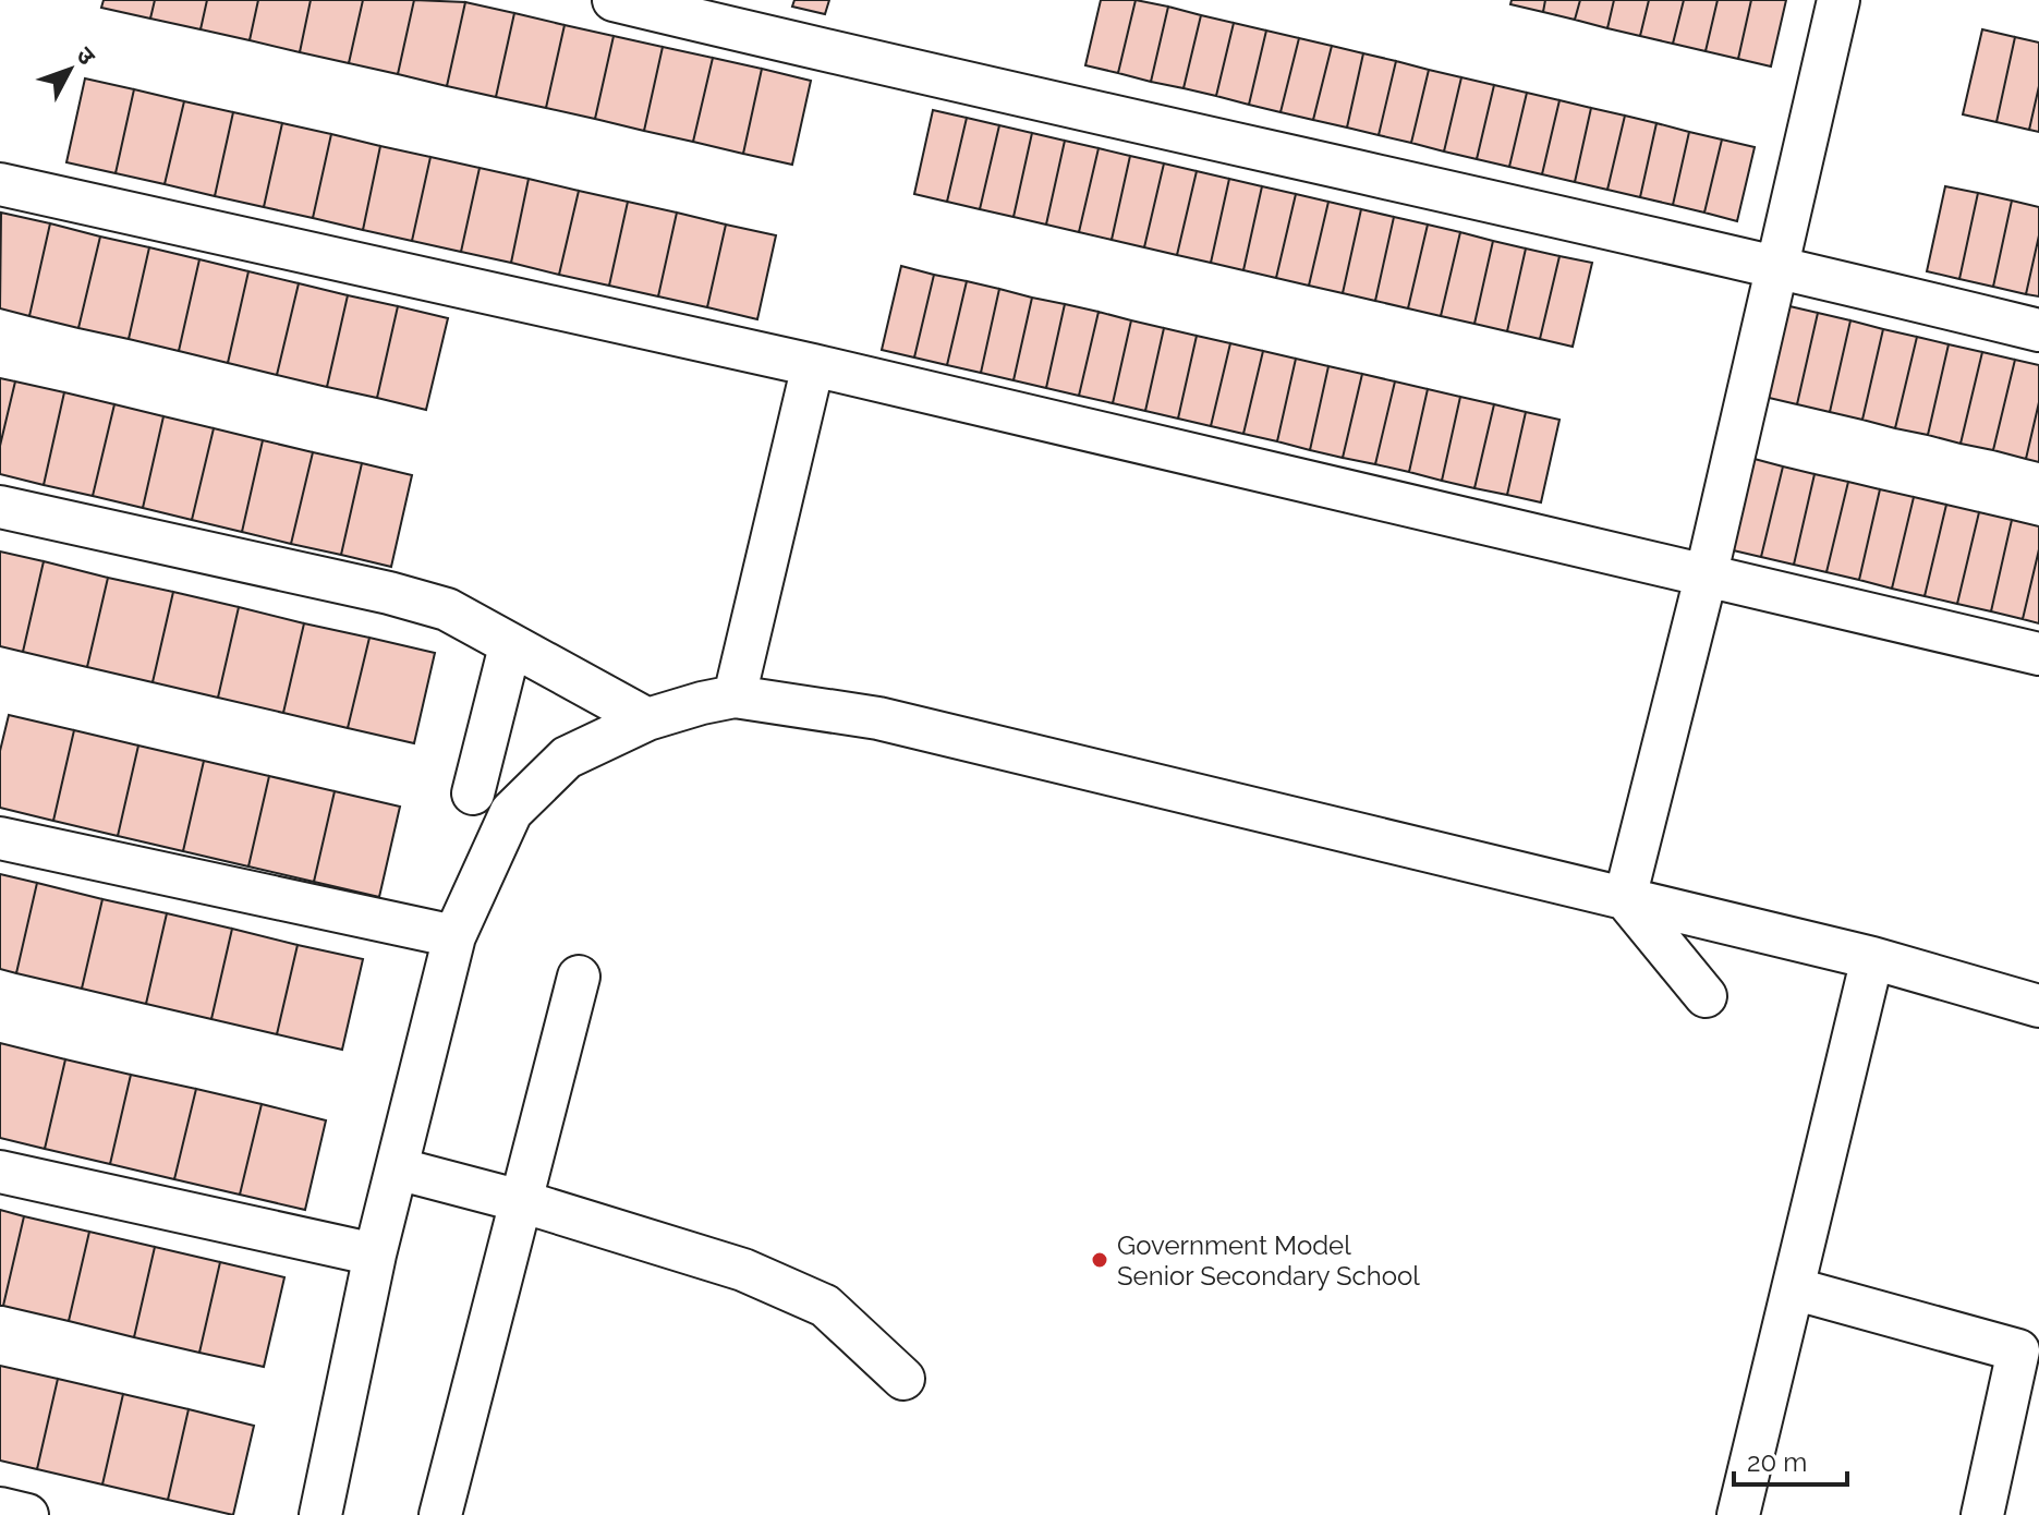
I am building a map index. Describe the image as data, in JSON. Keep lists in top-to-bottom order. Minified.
{"places":["Government Model Senior Secondary School"],"scale_bar":"20 m","north":"top right"}
